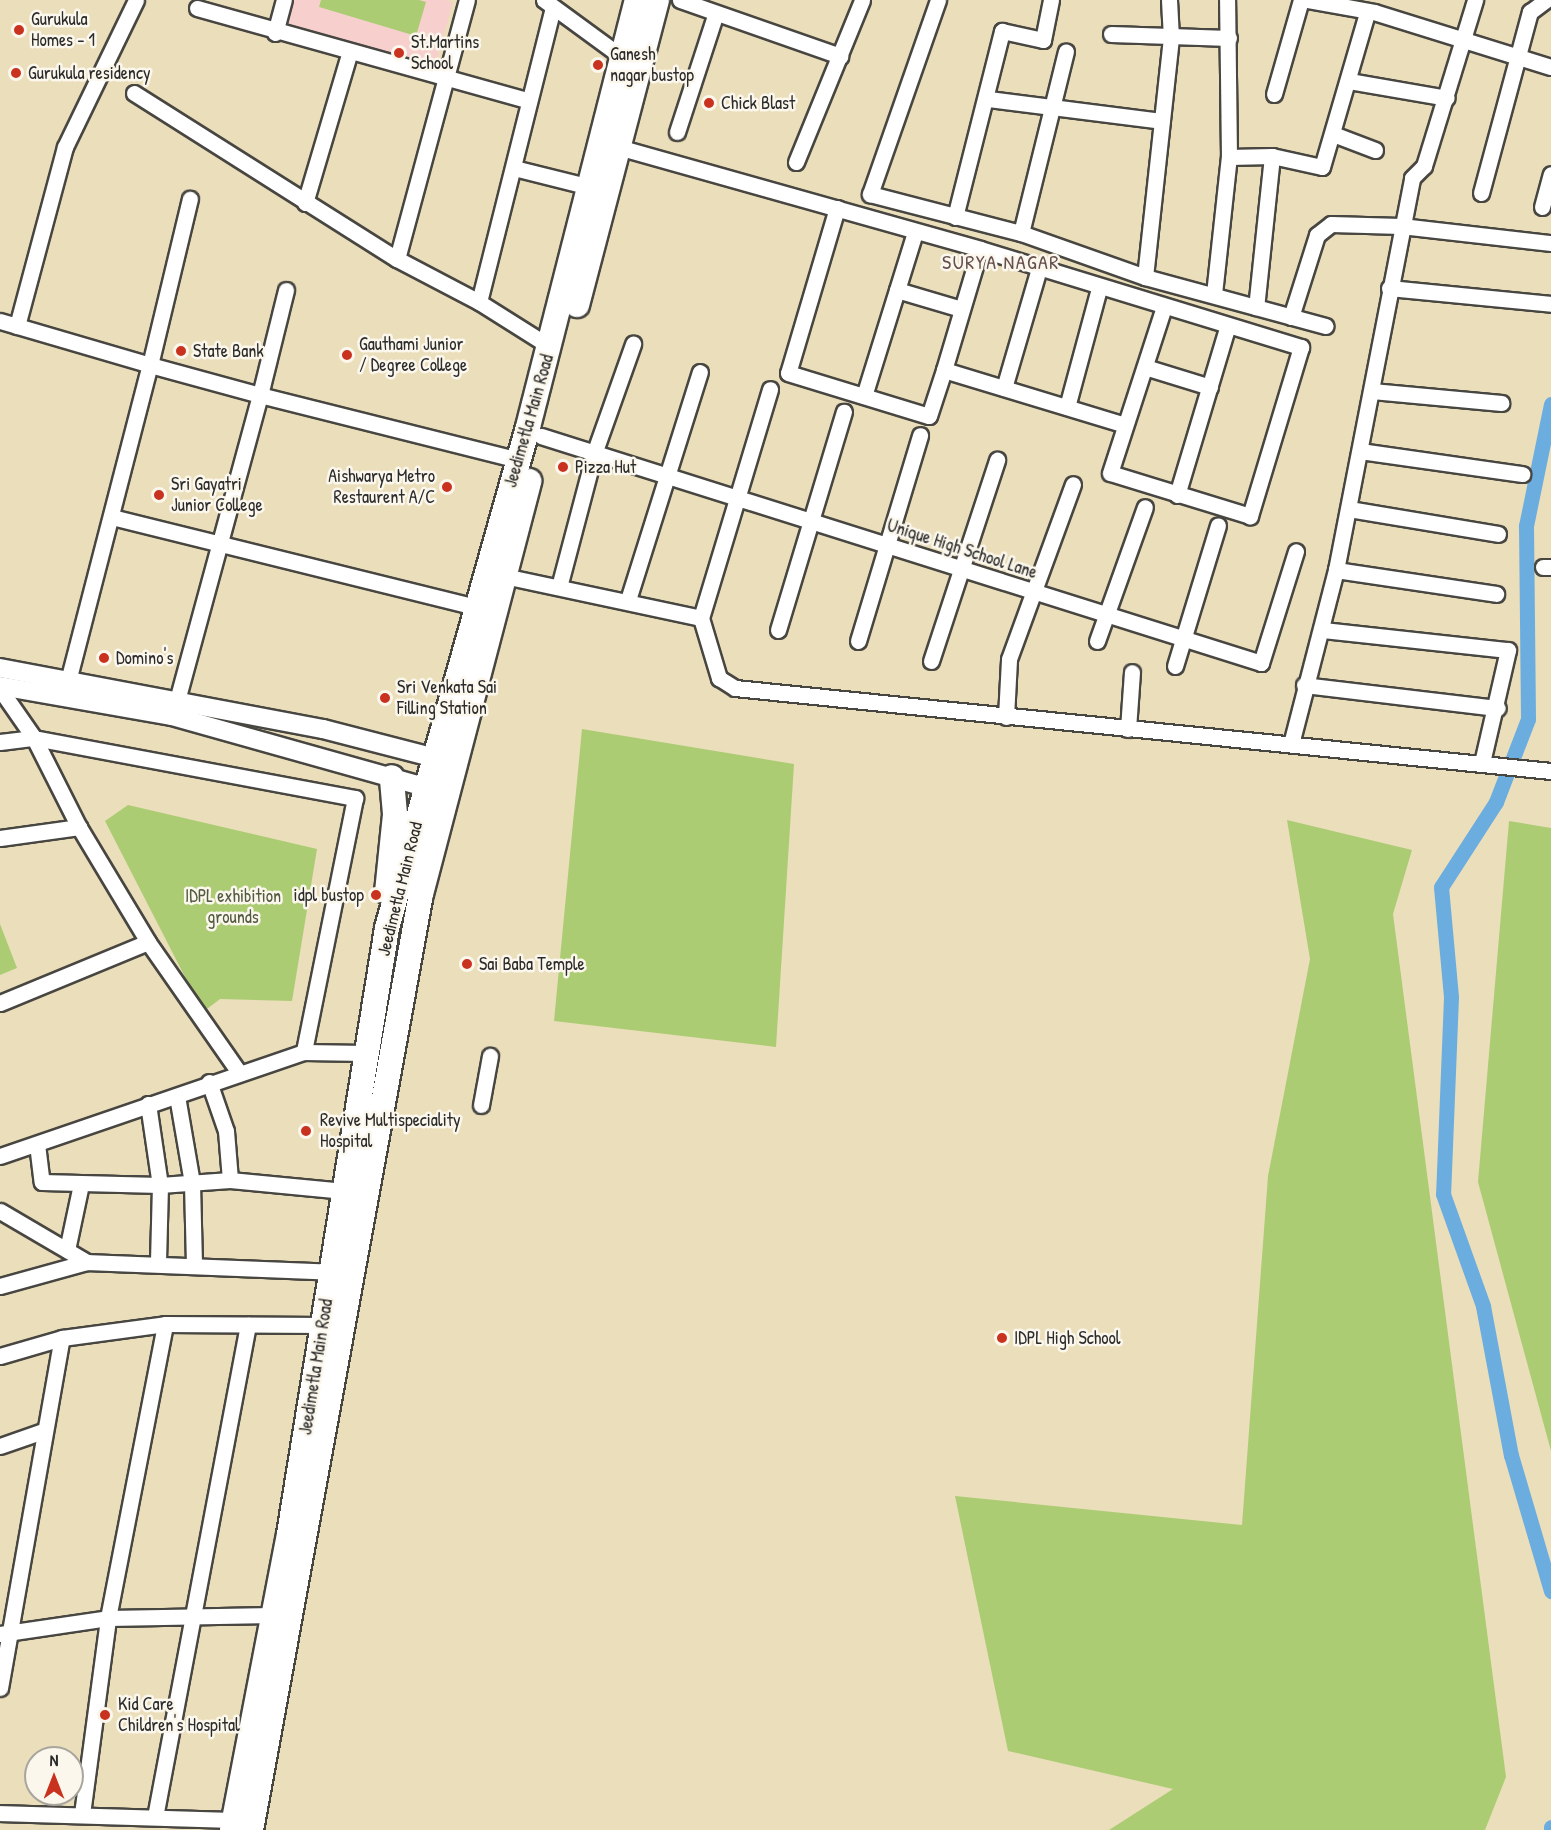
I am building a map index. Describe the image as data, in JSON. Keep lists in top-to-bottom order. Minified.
{"streets":{"main road":["Jeedimetla Main Road"],"street":["Unique High School Lane"]},"crossings":[["Jeedimetla Main Road","Unique High School Lane"]],"districts":["SURYA NAGAR"],"parks":["IDPL exhibition grounds"],"places":["Gurukula Homes - 1","St.Martins School","Ganesh nagar bustop","Gurukula residency","Chick Blast","State Bank","Gauthami Junior / Degree College","Pizza Hut","Aishwarya Metro Restaurent A/C","Sri Gayatri Junior College","Domino's","Sri Venkata Sai Filling Station","idpl bustop","Sai Baba Temple","Revive Multispeciality Hospital","IDPL High School","Kid Care Children's Hospital"],"north":"top"}
